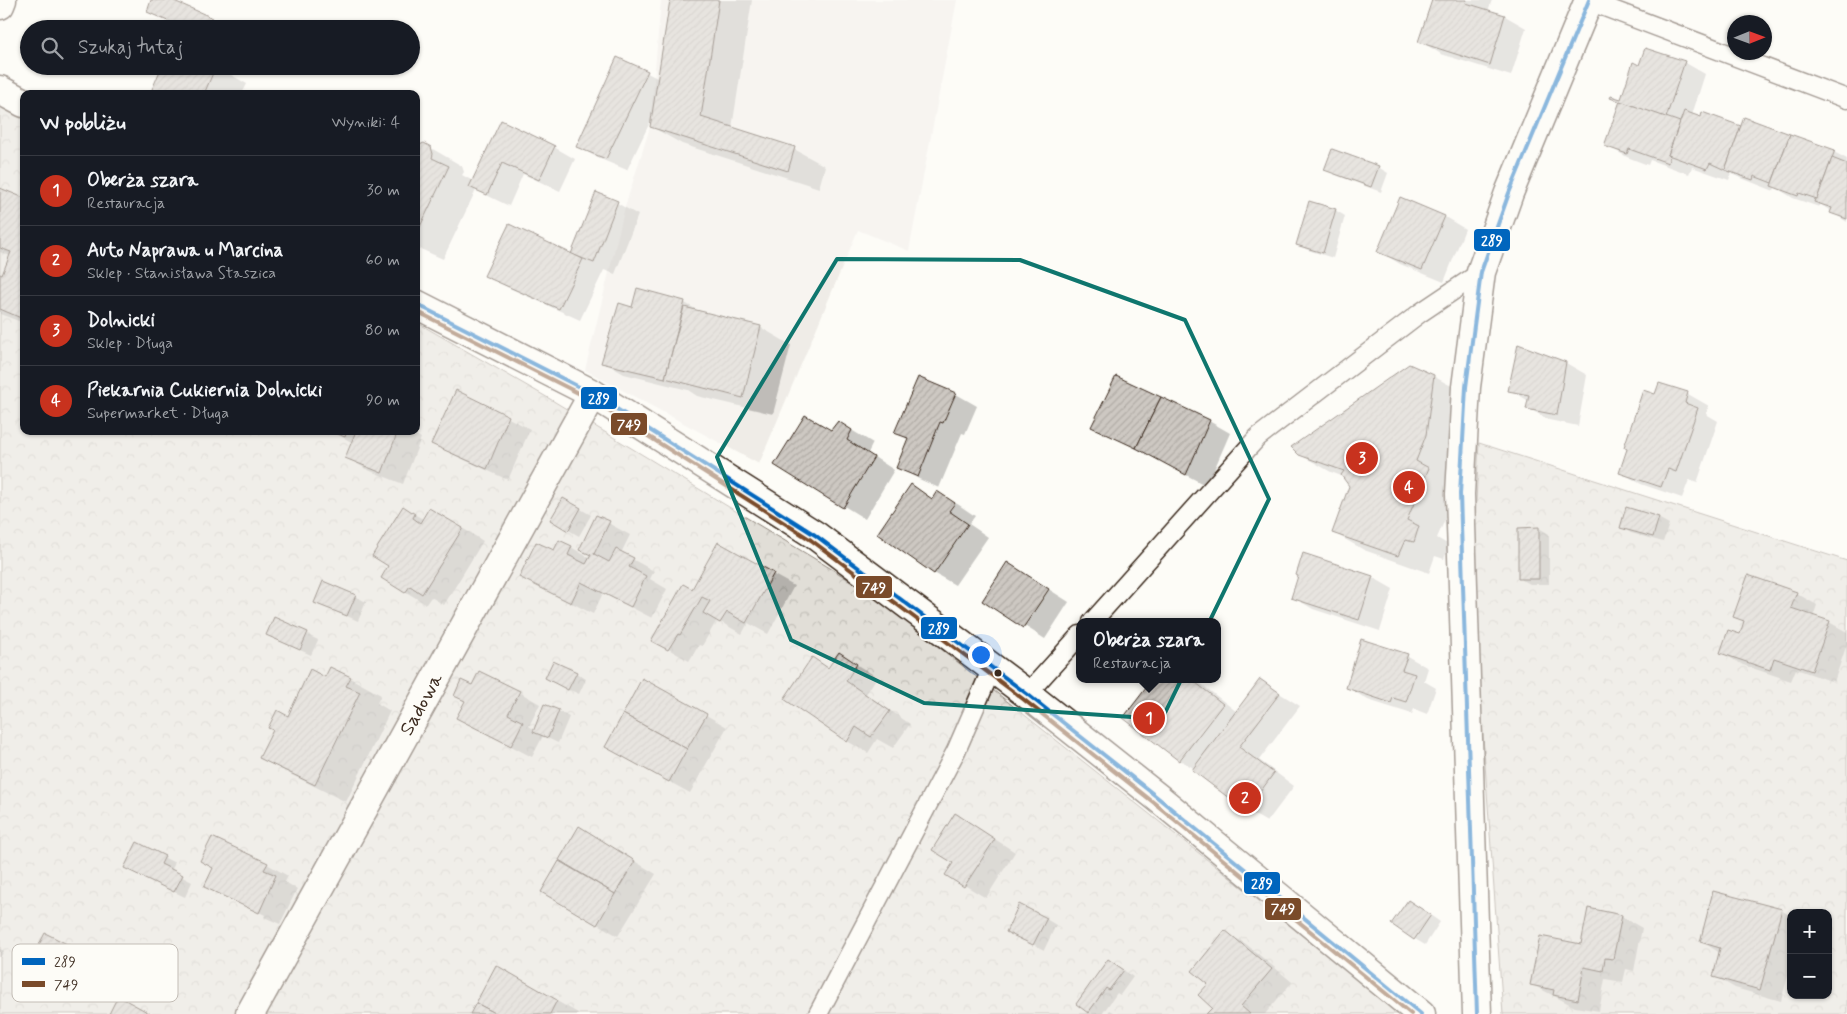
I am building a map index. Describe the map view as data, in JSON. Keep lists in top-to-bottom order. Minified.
{"streets":{"street":["Sadowa"]},"lines":["transit line 289","transit line 749"],"legend":["289","749"],"north":"right","page":{"search":"Szukaj tutaj","heading":["W pobliżu","Wyniki: 4"],"list":[{"mark":"1","name":"Oberża szara","note":"Restauracja","value":"30 m"},{"mark":"2","name":"Auto Naprawa u Marcina","note":"Sklep · Stanisława Staszica","value":"60 m"},{"mark":"3","name":"Dolnicki","note":"Sklep · Długa","value":"80 m"},{"mark":"4","name":"Piekarnia Cukiernia Dolnicki","note":"Supermarket · Długa","value":"90 m"}],"pins":["3","4","1","2"],"popup":["Oberża szara","Restauracja"],"map_buttons":["+","−"]}}
